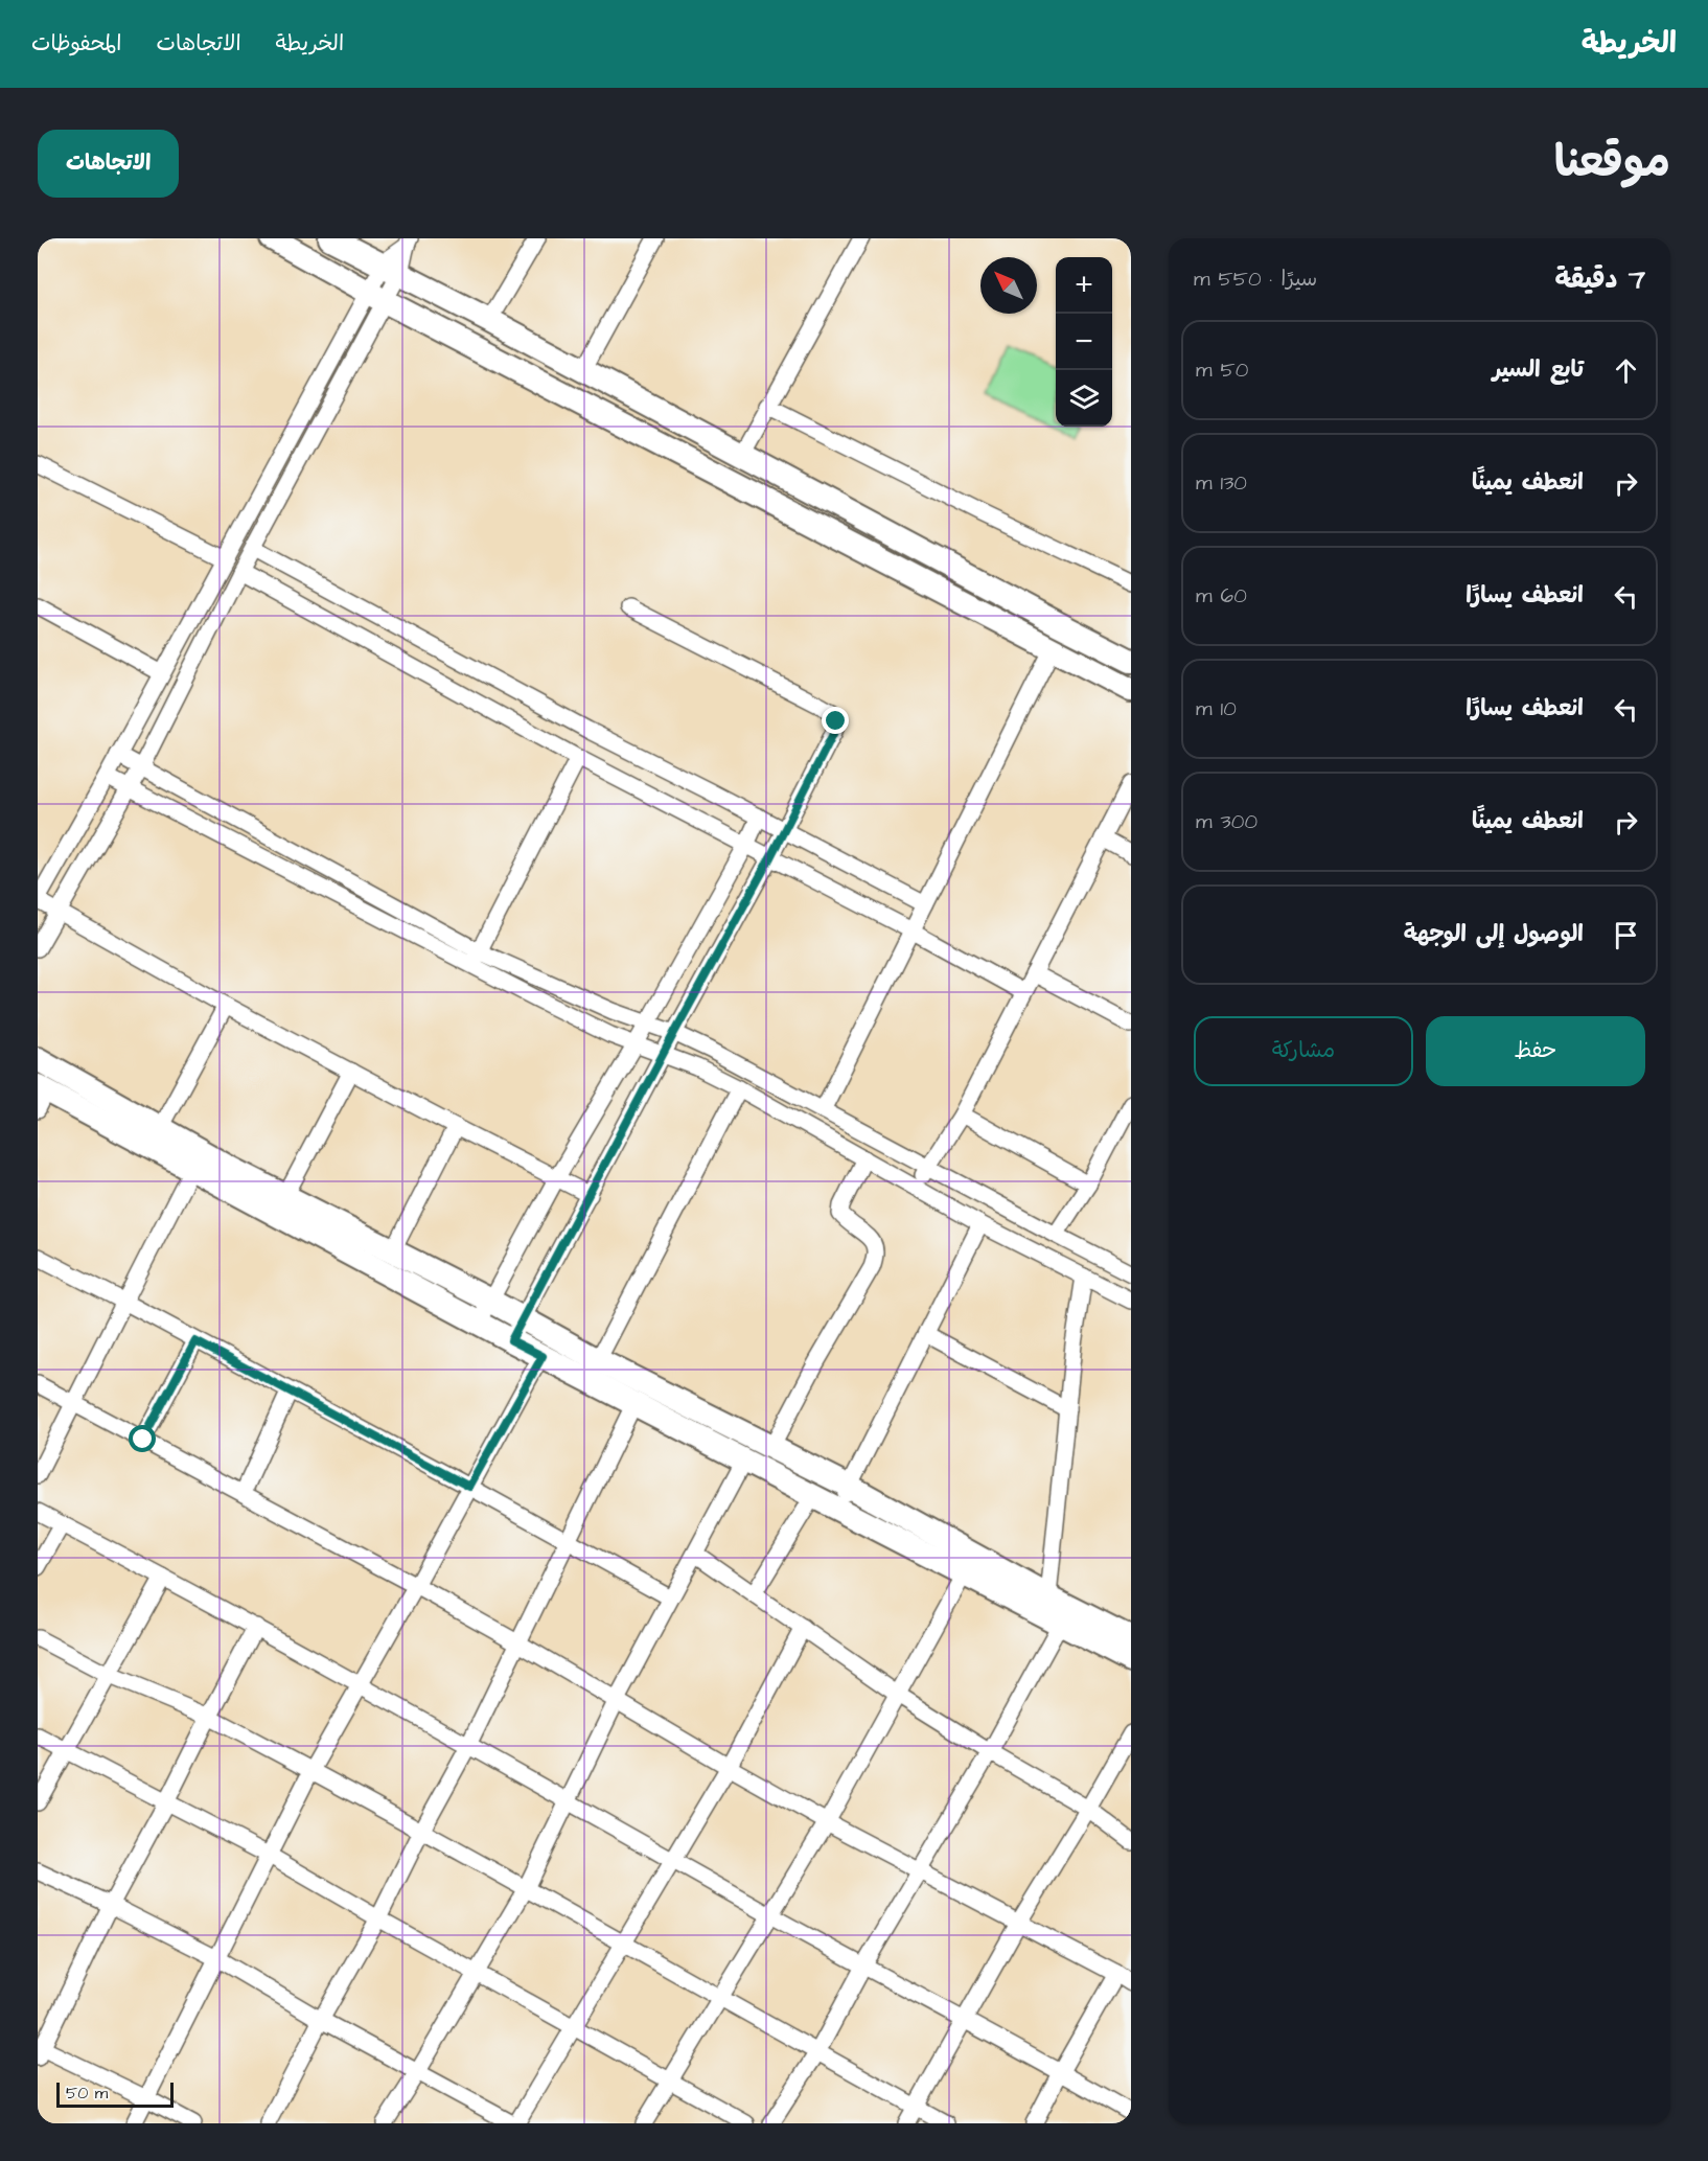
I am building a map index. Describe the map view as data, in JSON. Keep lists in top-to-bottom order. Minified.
{"scale_bar":"50 m","north":"top left","page":{"header":"الخريطة","nav":["الخريطة","الاتجاهات","المحفوظات"],"title":"موقعنا","buttons":["الاتجاهات",["حفظ","مشاركة"]],"heading":["7 دقيقة","سيرًا · 550 m"],"map_buttons":["+","−"],"list":[["تابع السير","50 m"],["انعطف يمينًا","130 m"],["انعطف يسارًا","60 m"],["انعطف يسارًا","10 m"],["انعطف يمينًا","300 m"],"الوصول إلى الوجهة"],"scale":"50 m"}}
